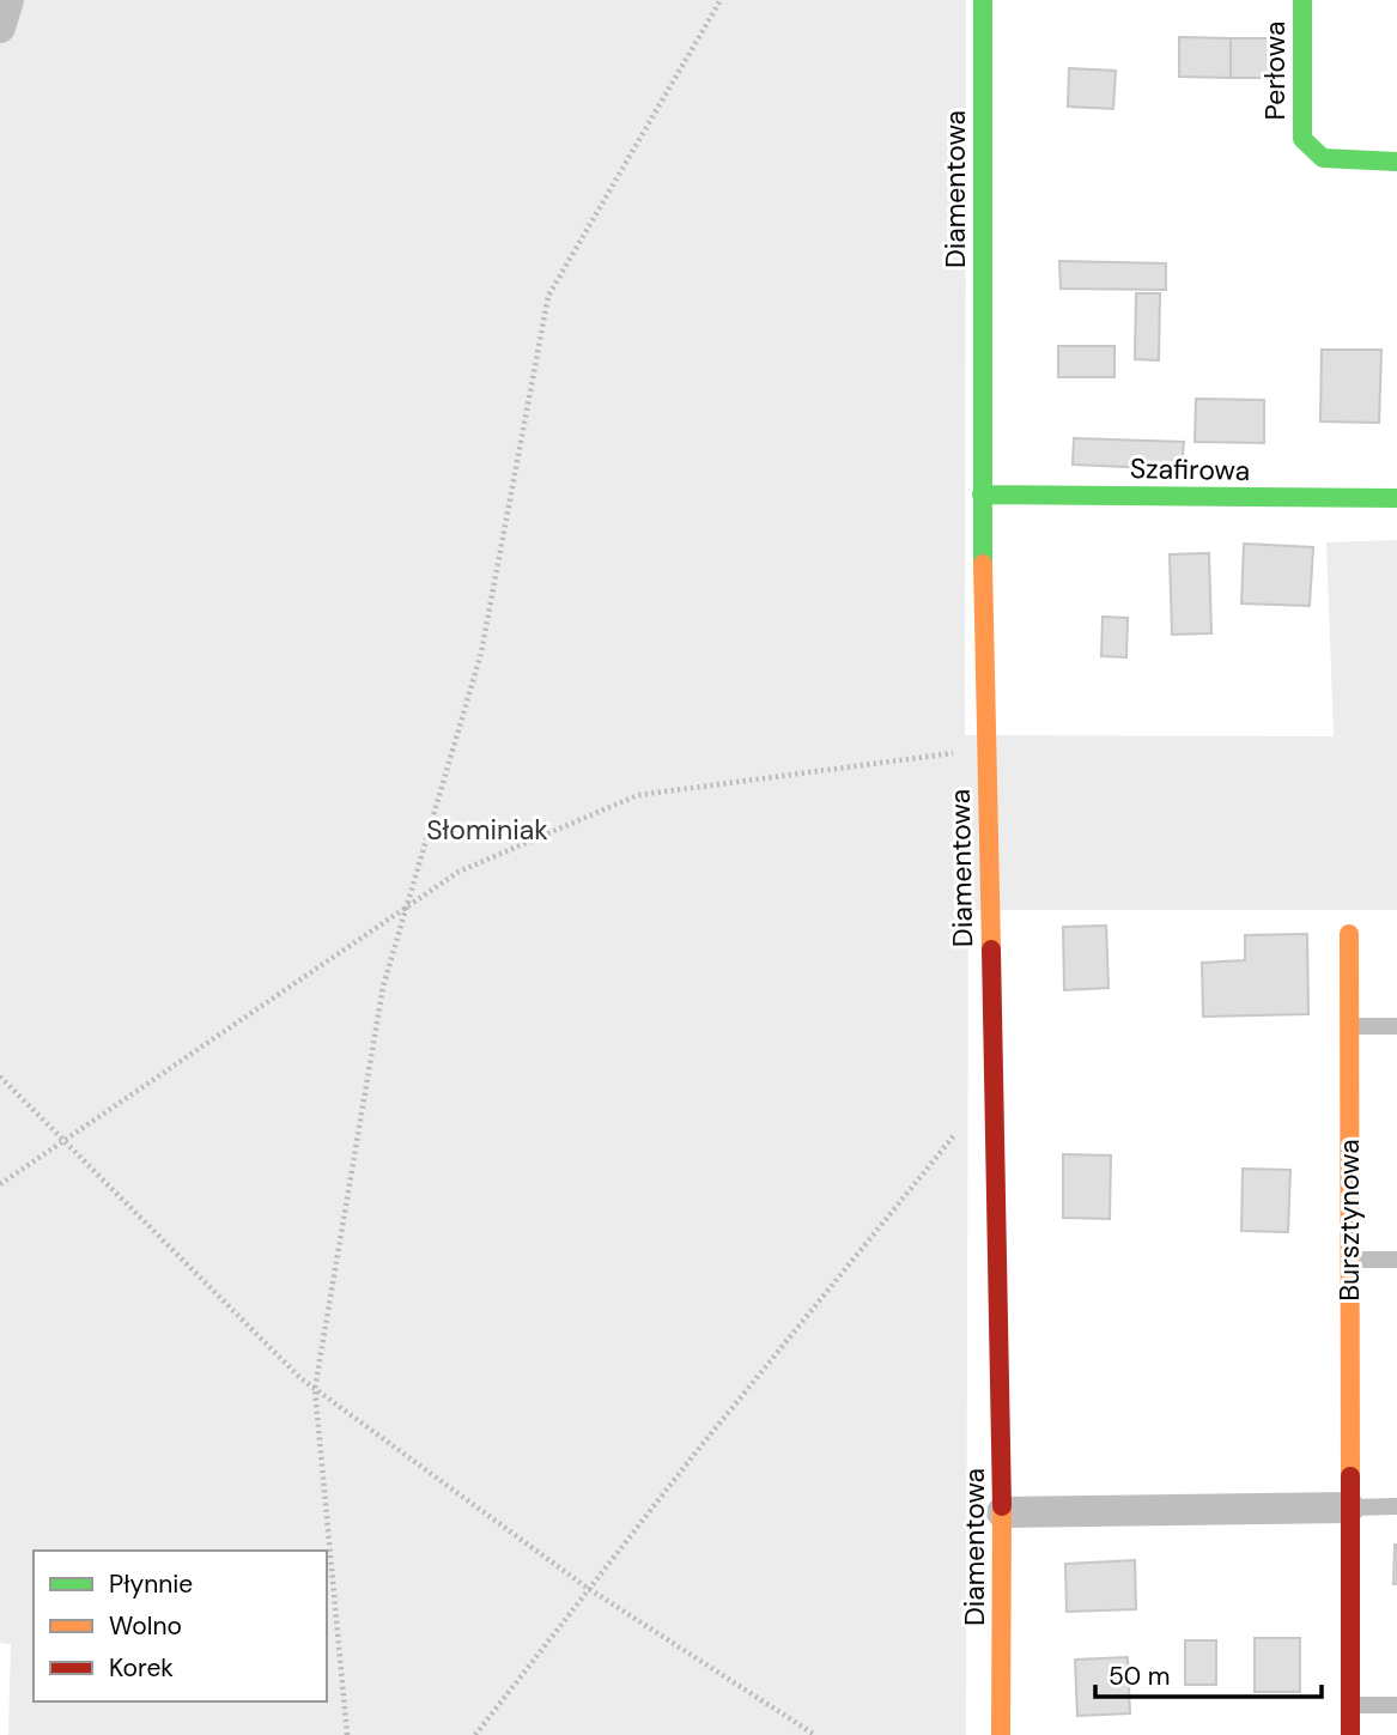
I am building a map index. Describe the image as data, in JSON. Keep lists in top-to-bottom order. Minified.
{"streets":{"street":["Perłowa","Diamentowa","Szafirowa","Bursztynowa"]},"crossings":[["Diamentowa","Szafirowa"]],"parks":["Słominiak"],"legend":["Płynnie","Wolno","Korek"],"scale_bar":"50 m"}
